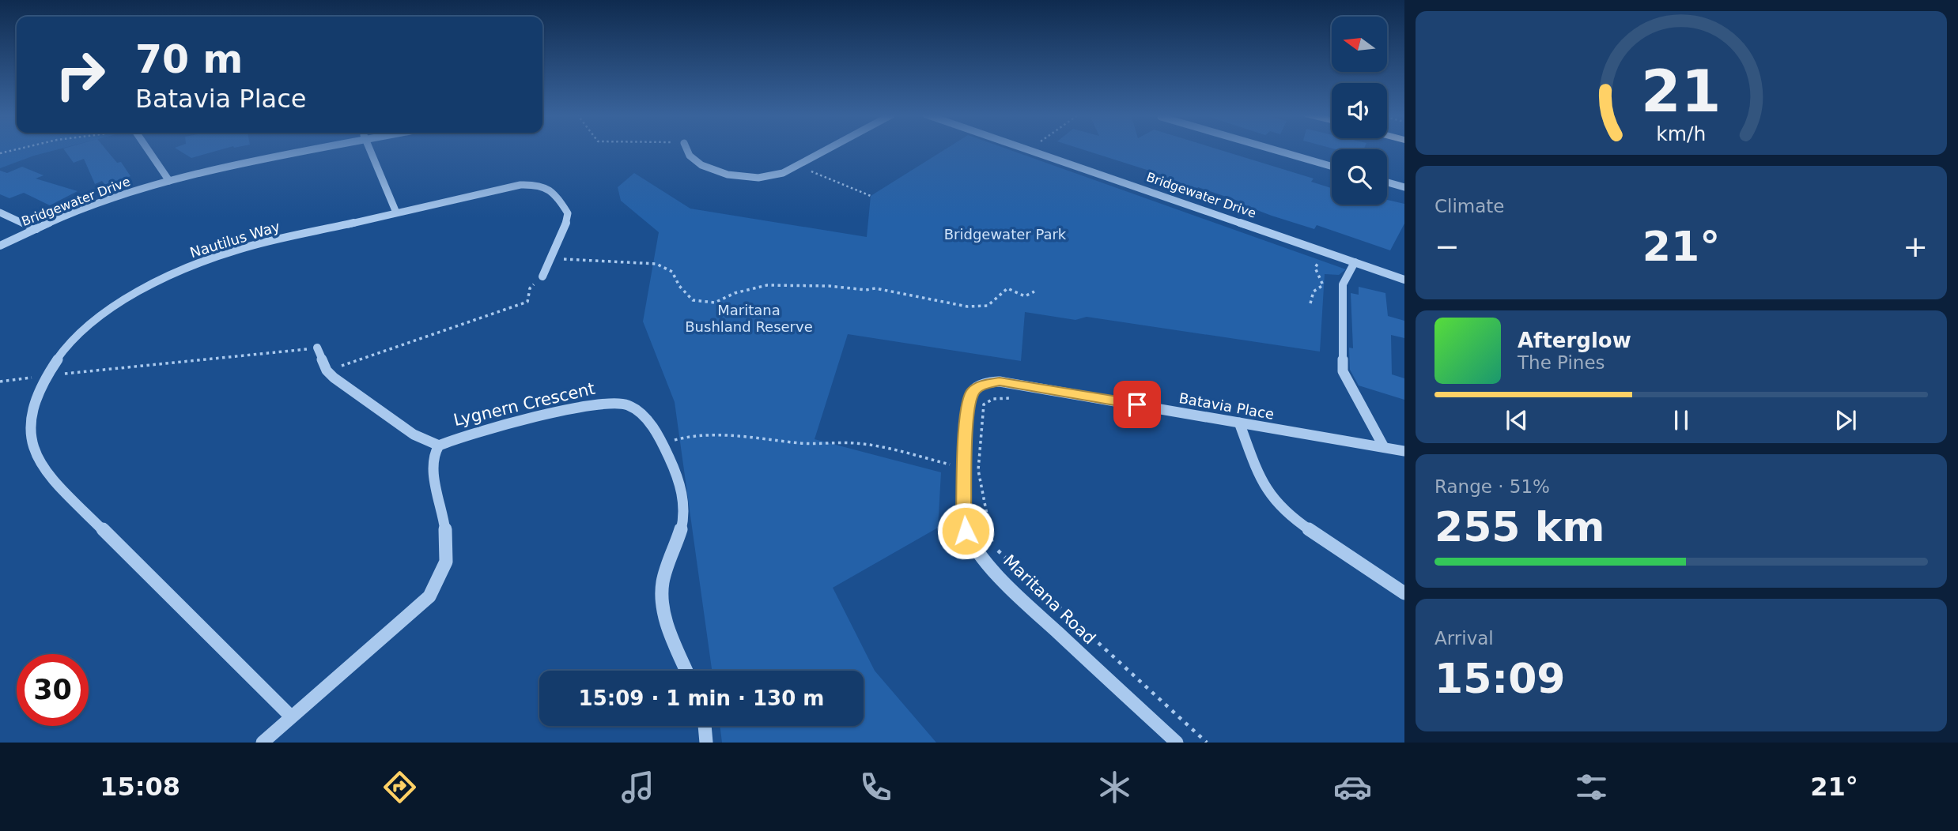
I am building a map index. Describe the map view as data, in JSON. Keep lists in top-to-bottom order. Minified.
{"streets":{"street":["Bridgewater Drive","Nautilus Way","Lygnern Crescent","Batavia Place","Maritana Road"]},"crossings":[["Batavia Place","Maritana Road"]],"parks":["Bridgewater Park","Maritana Bushland Reserve"],"north":"left","page":{"turn":["70 m","Batavia Place"],"tile":["Climate",["Range · 51%","255 km"],["Arrival","15:09"]],"heat":["−","21°","+"],"song":["Afterglow","The Pines"],"limit":"30","trip":"15:09 · 1 min · 130 m","tabs":["15:08","21°"],"gauge":["21","km/h"]}}
